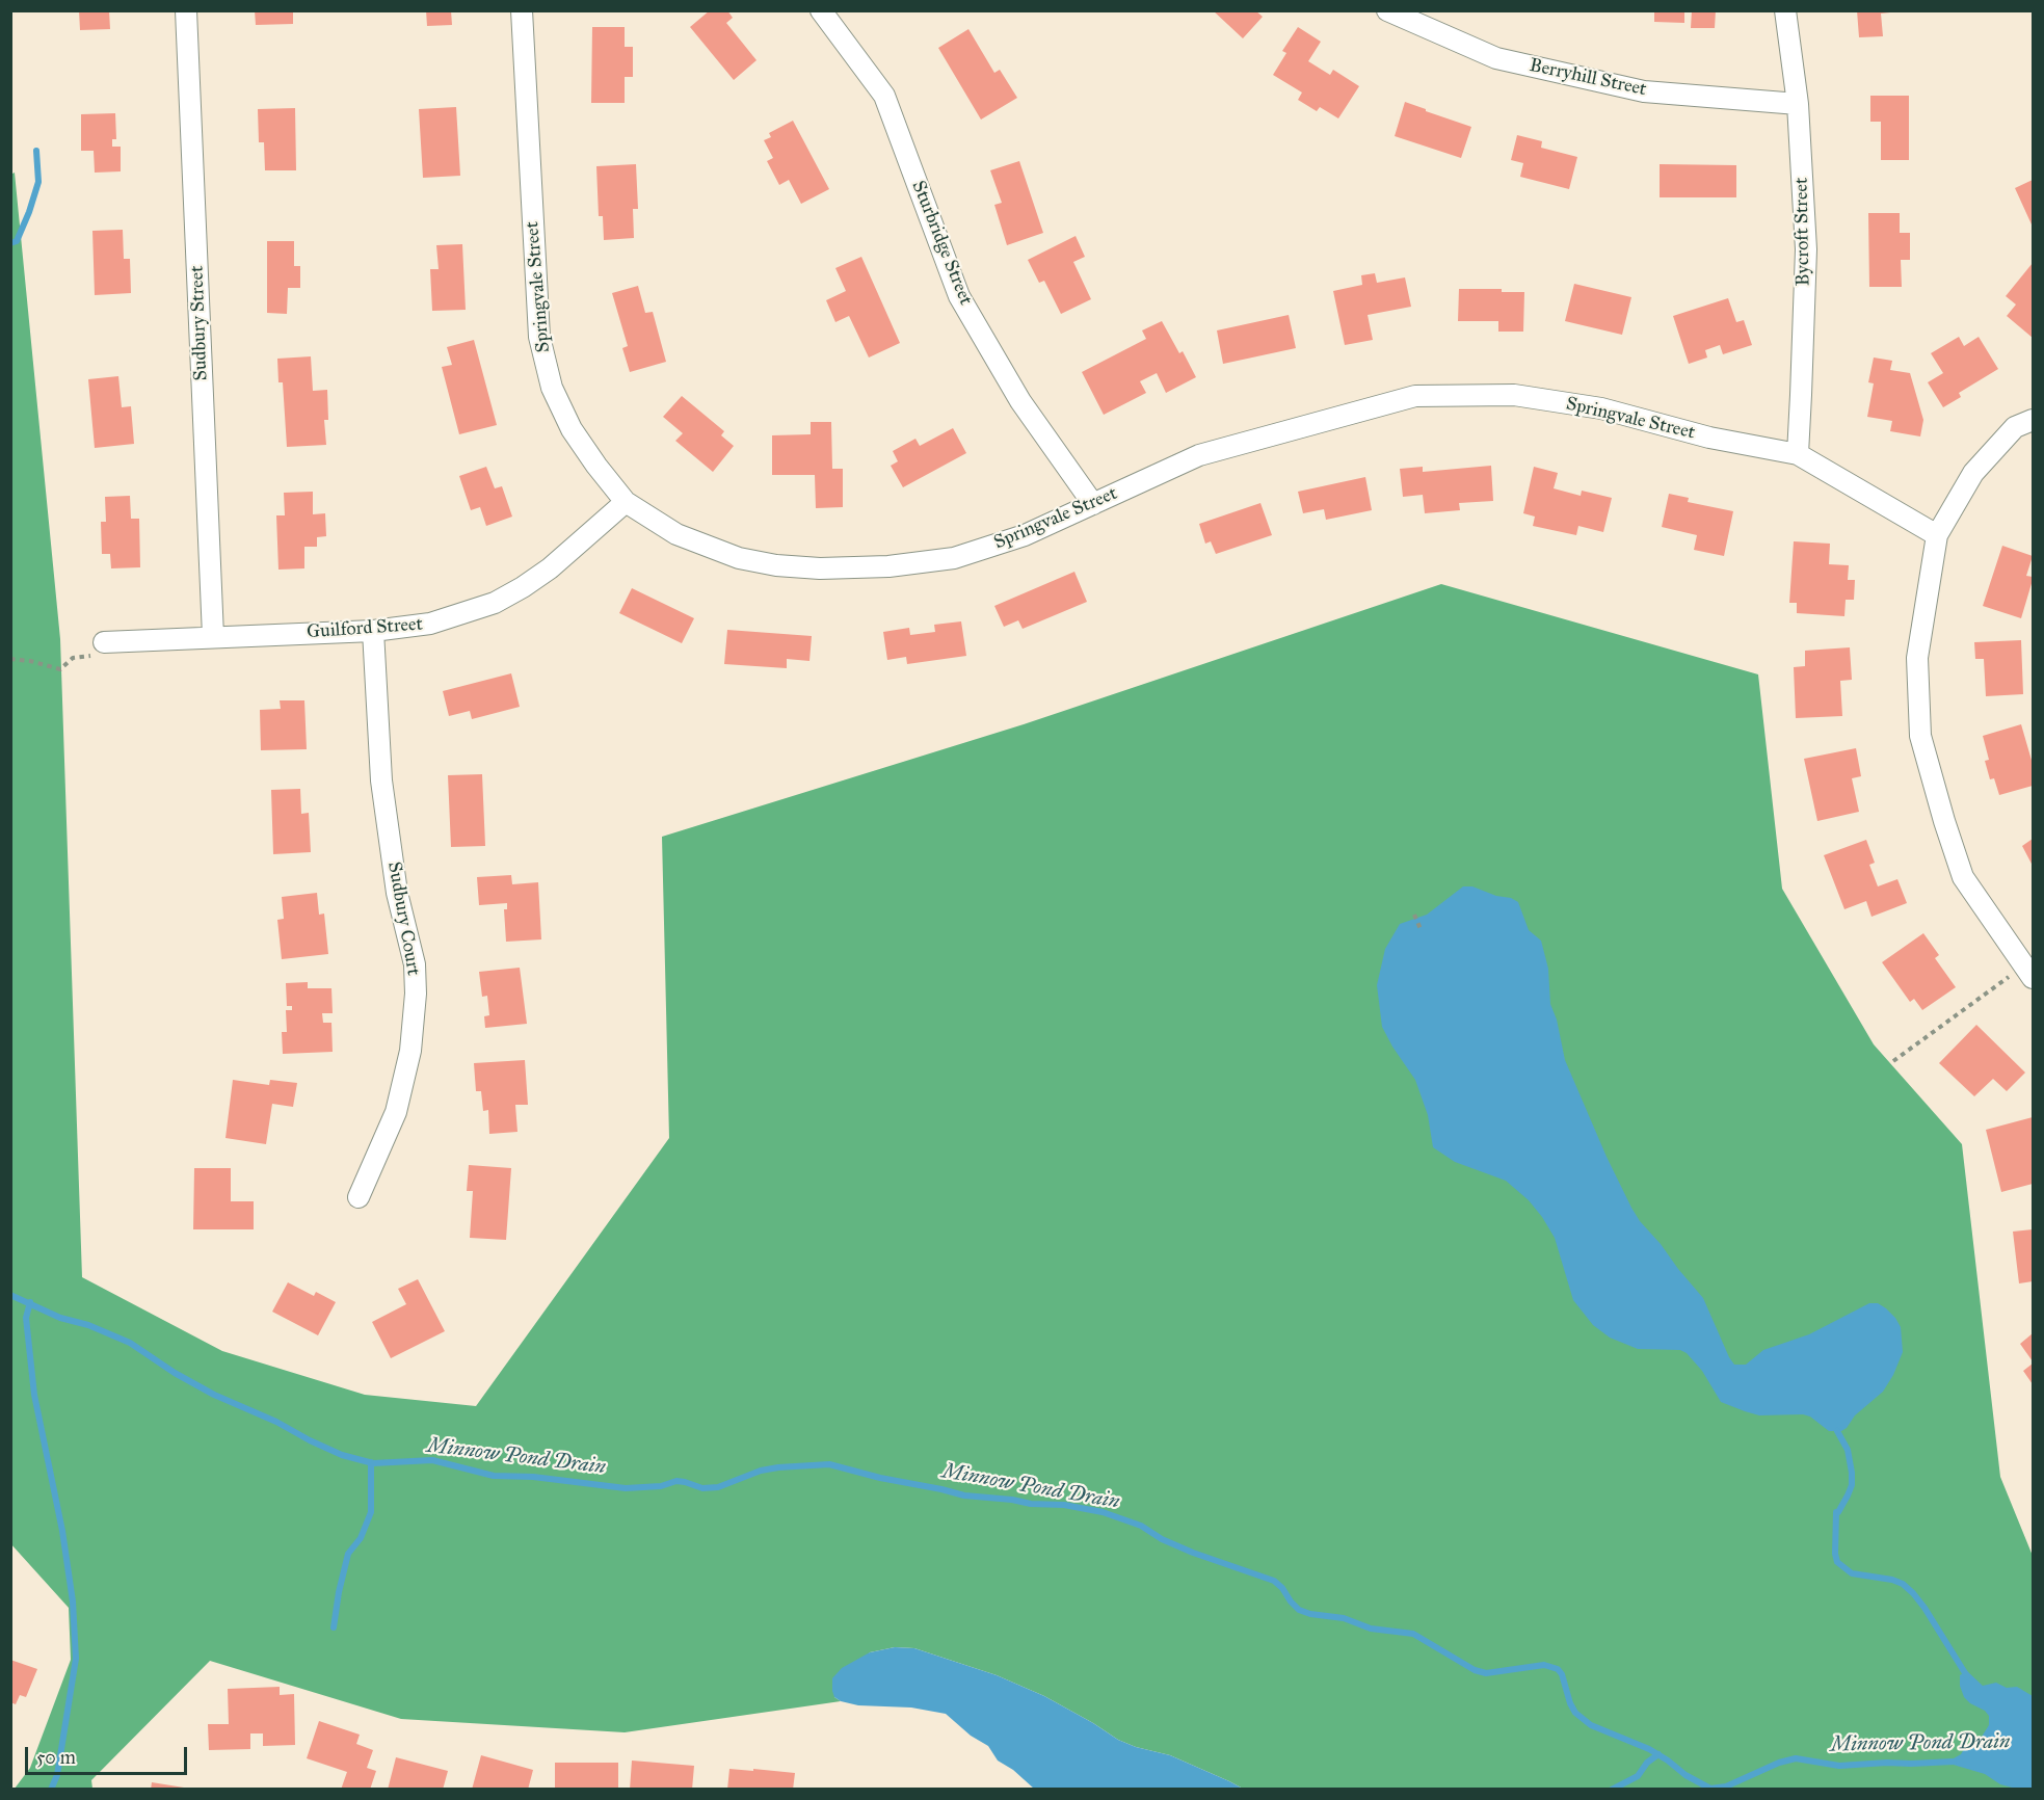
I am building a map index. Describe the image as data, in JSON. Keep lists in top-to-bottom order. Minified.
{"streets":{"street":["Berryhill Street","Bycroft Street","Sturbridge Street","Springvale Street","Sudbury Street","Guilford Street","Sudbury Court"]},"crossings":[["Berryhill Street","Bycroft Street"],["Bycroft Street","Springvale Street"],["Sturbridge Street","Springvale Street"],["Springvale Street","Guilford Street"],["Sudbury Street","Guilford Street"],["Guilford Street","Sudbury Court"]],"water":["Minnow Pond Drain"],"scale_bar":"50 m"}
